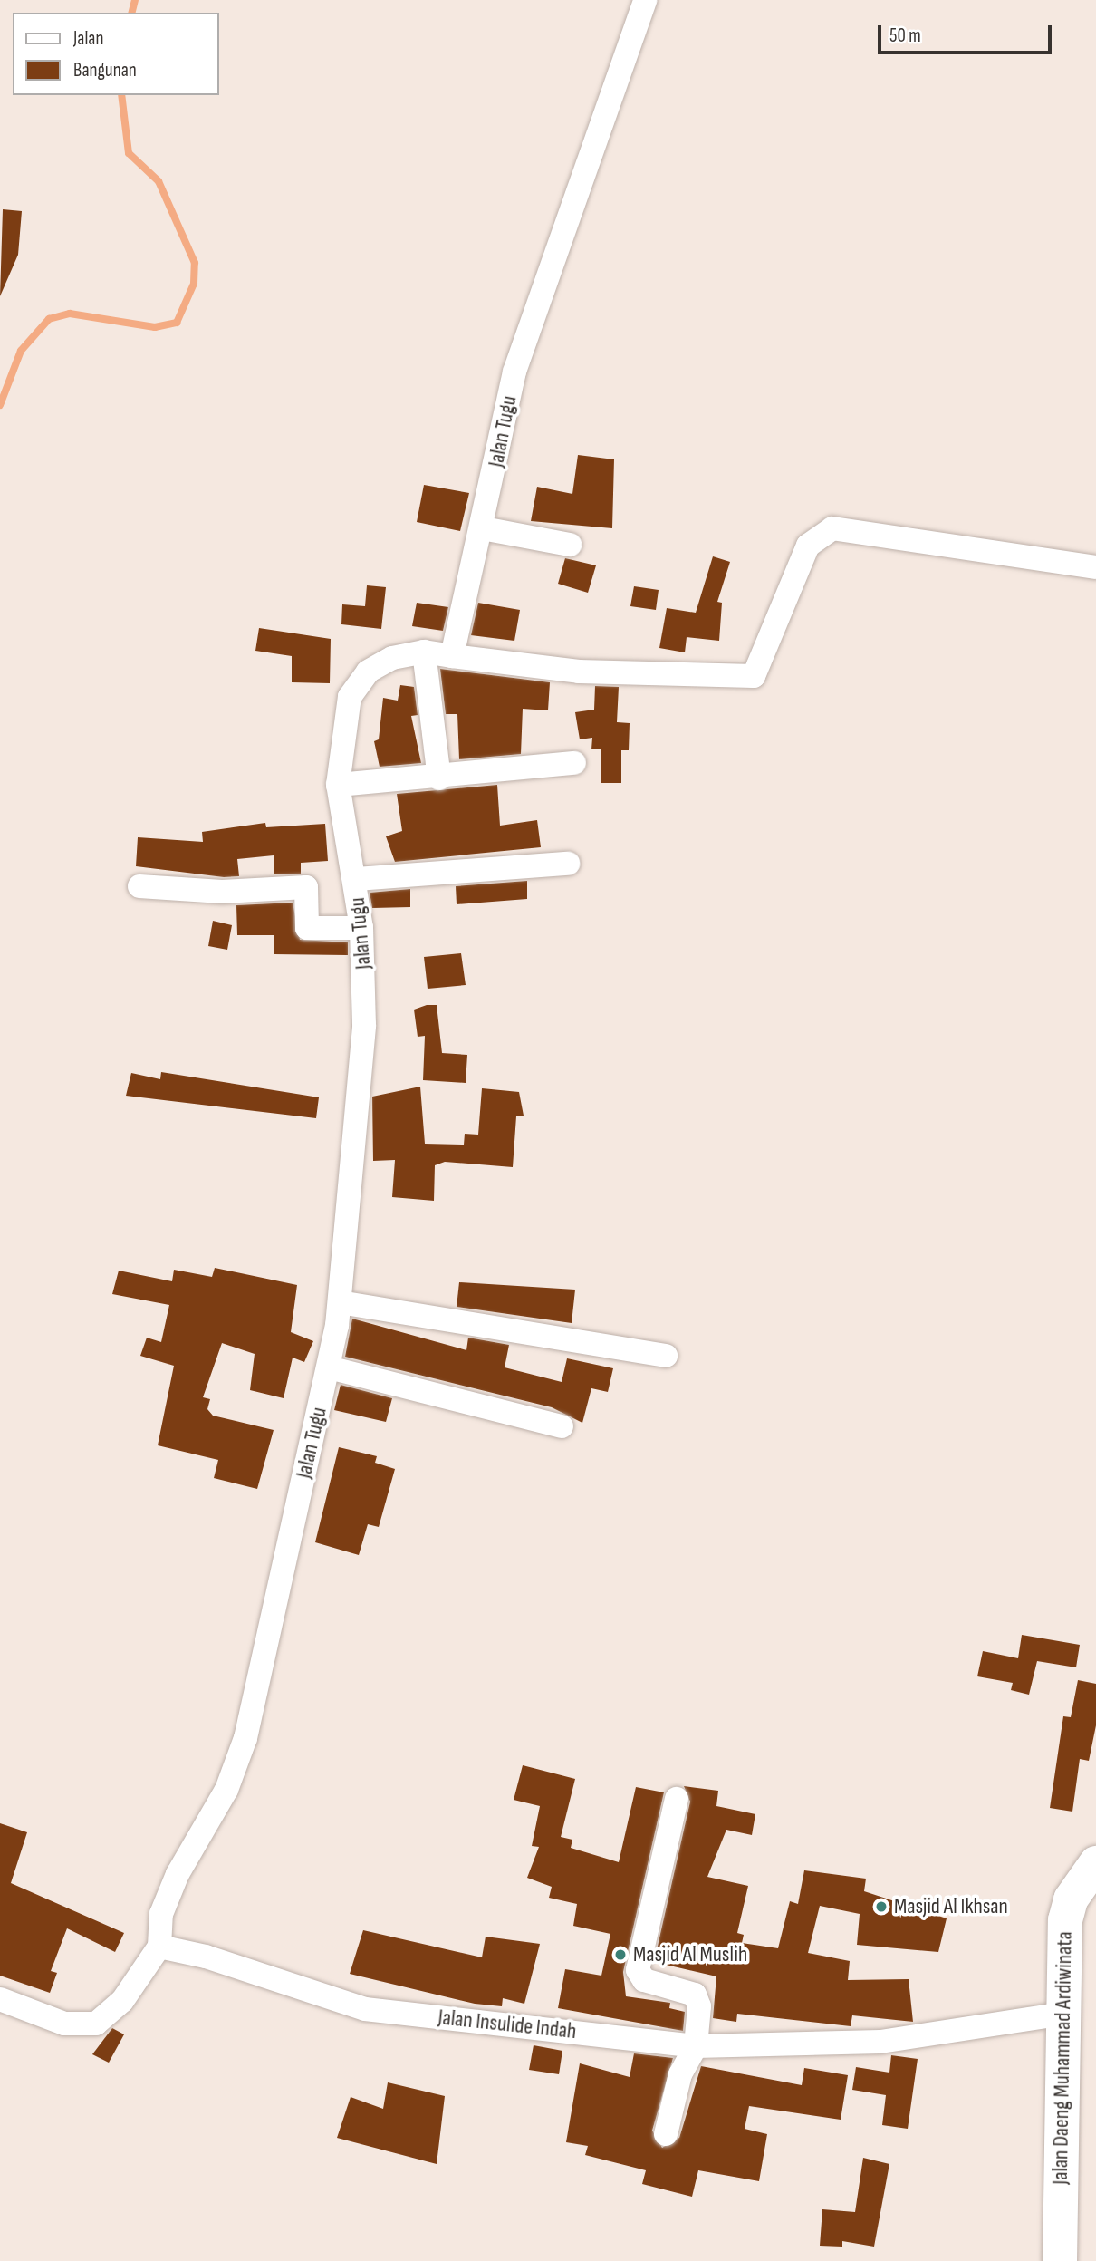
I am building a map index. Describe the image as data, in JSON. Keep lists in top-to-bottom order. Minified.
{"streets":{"main road":["Jalan Daeng Muhammad Ardiwinata"],"street":["Jalan Tugu","Jalan Insulide Indah"]},"crossings":[["Jalan Tugu","Jalan Insulide Indah"],["Jalan Insulide Indah","Jalan Daeng Muhammad Ardiwinata"]],"places":["Masjid Al Ikhsan","Masjid Al Muslih"],"legend":["Jalan","Bangunan"],"scale_bar":"50 m"}
